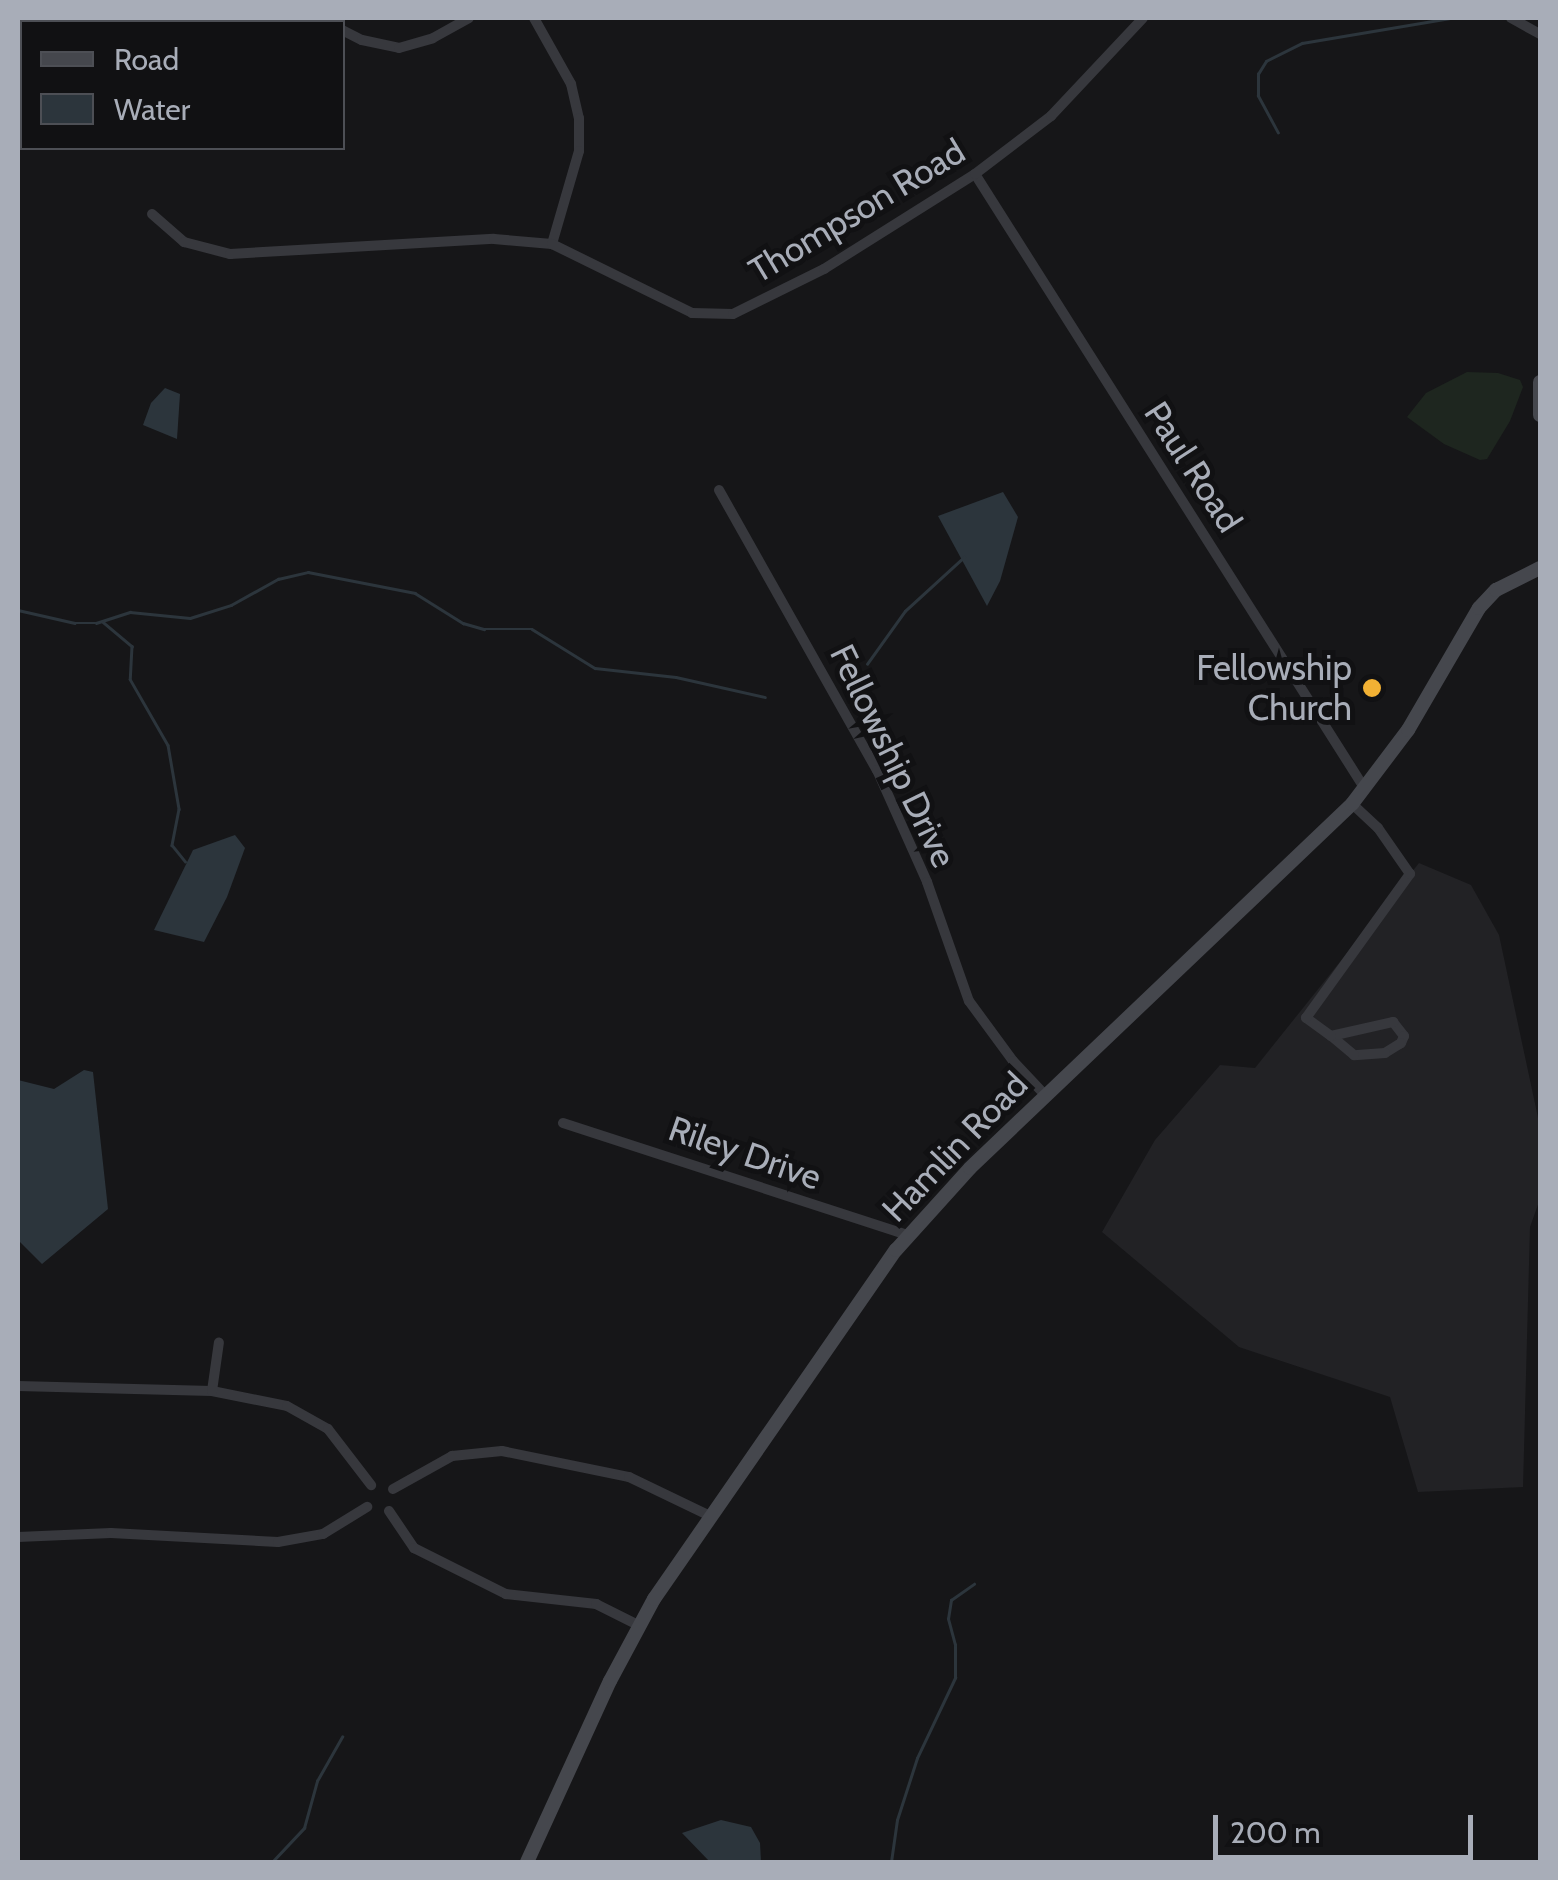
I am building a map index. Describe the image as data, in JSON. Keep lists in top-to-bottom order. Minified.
{"streets":{"street":["Thompson Road","Paul Road","Fellowship Drive","Hamlin Road","Riley Drive"]},"crossings":[["Thompson Road","Paul Road"],["Paul Road","Hamlin Road"],["Fellowship Drive","Hamlin Road"],["Hamlin Road","Riley Drive"]],"places":["Fellowship Church"],"legend":["Road","Water"],"scale_bar":"200 m"}
